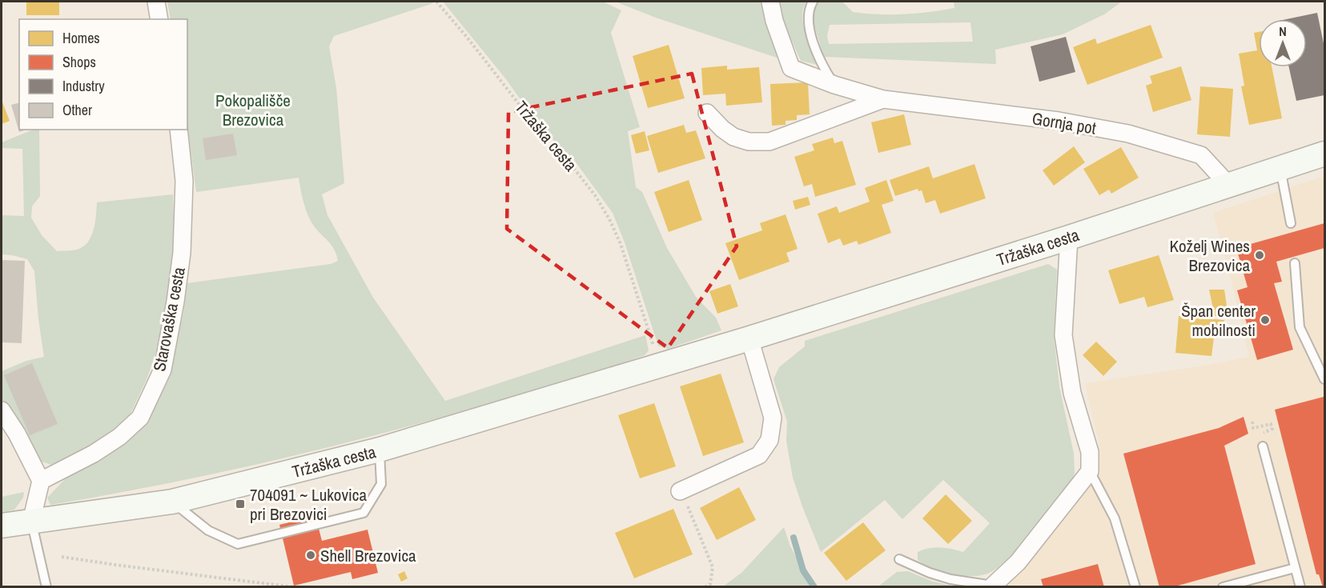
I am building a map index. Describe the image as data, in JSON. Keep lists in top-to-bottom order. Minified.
{"streets":{"main road":["Tržaška cesta"],"street":["Gornja pot","Starovaška cesta"]},"crossings":[["Gornja pot","Tržaška cesta"]],"parks":["Pokopališče Brezovica"],"places":{"other":["Koželj Wines Brezovica","Špan center mobilnosti","Shell Brezovica"],"transit":["704091 ~ Lukovica pri Brezovici"]},"legend":["Homes","Shops","Industry","Other"],"north":"top"}
